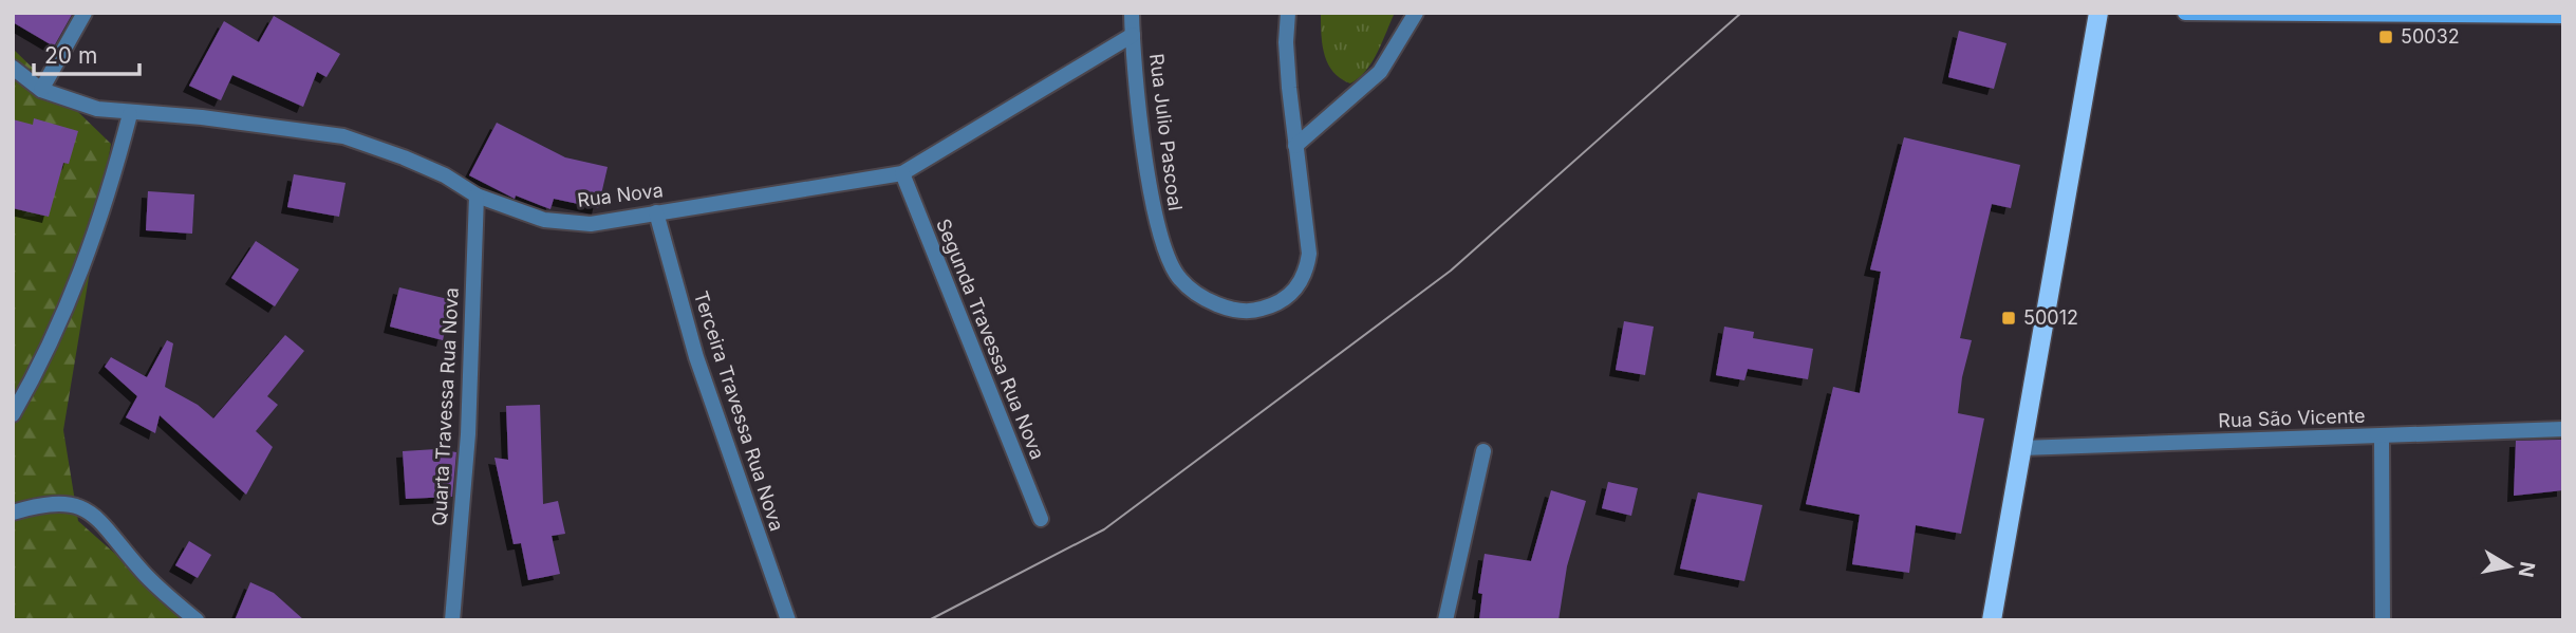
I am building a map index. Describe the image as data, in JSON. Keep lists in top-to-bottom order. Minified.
{"streets":{"street":["Rua Julio Pascoal","Rua Nova","Segunda Travessa Rua Nova","Quarta Travessa Rua Nova","Terceira Travessa Rua Nova","Rua São Vicente"]},"crossings":[["Rua Julio Pascoal","Rua Nova"],["Rua Nova","Segunda Travessa Rua Nova"],["Rua Nova","Quarta Travessa Rua Nova"],["Rua Nova","Terceira Travessa Rua Nova"]],"places":{"transit":["50032","50012"]},"scale_bar":"20 m","north":"right"}
